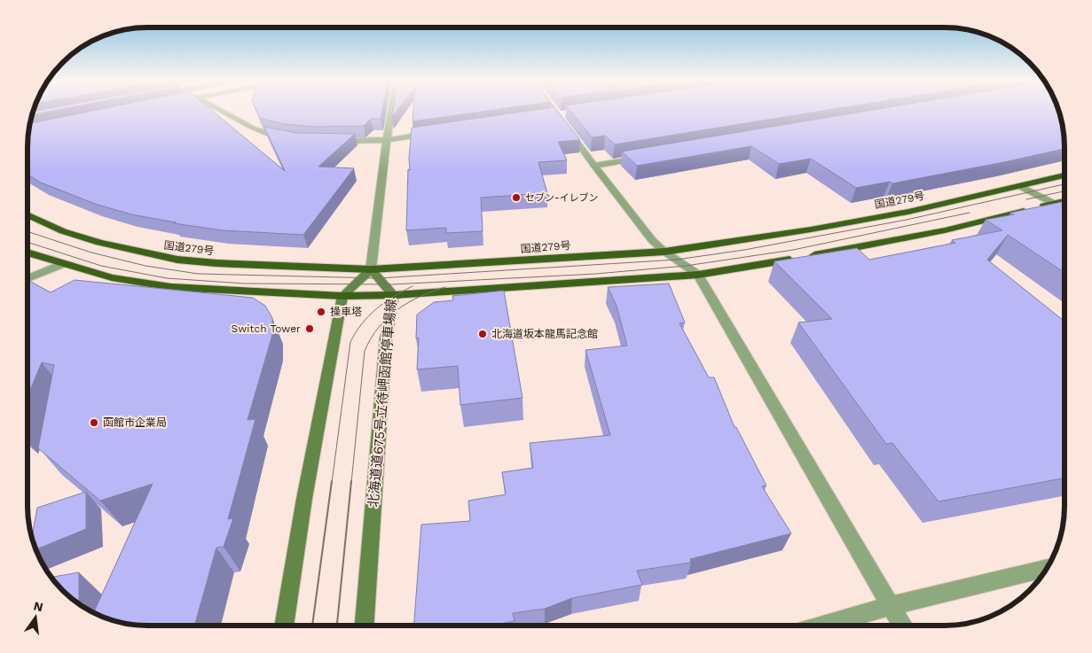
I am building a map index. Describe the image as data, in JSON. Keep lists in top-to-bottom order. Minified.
{"streets":{"highway":["国道279号"],"main road":["北海道道675号立待岬函館停車場線"]},"crossings":[["国道279号","北海道道675号立待岬函館停車場線"]],"places":["セブン-イレブン","操車塔","Switch Tower","北海道坂本龍馬記念館","函館市企業局"],"north":"top"}
